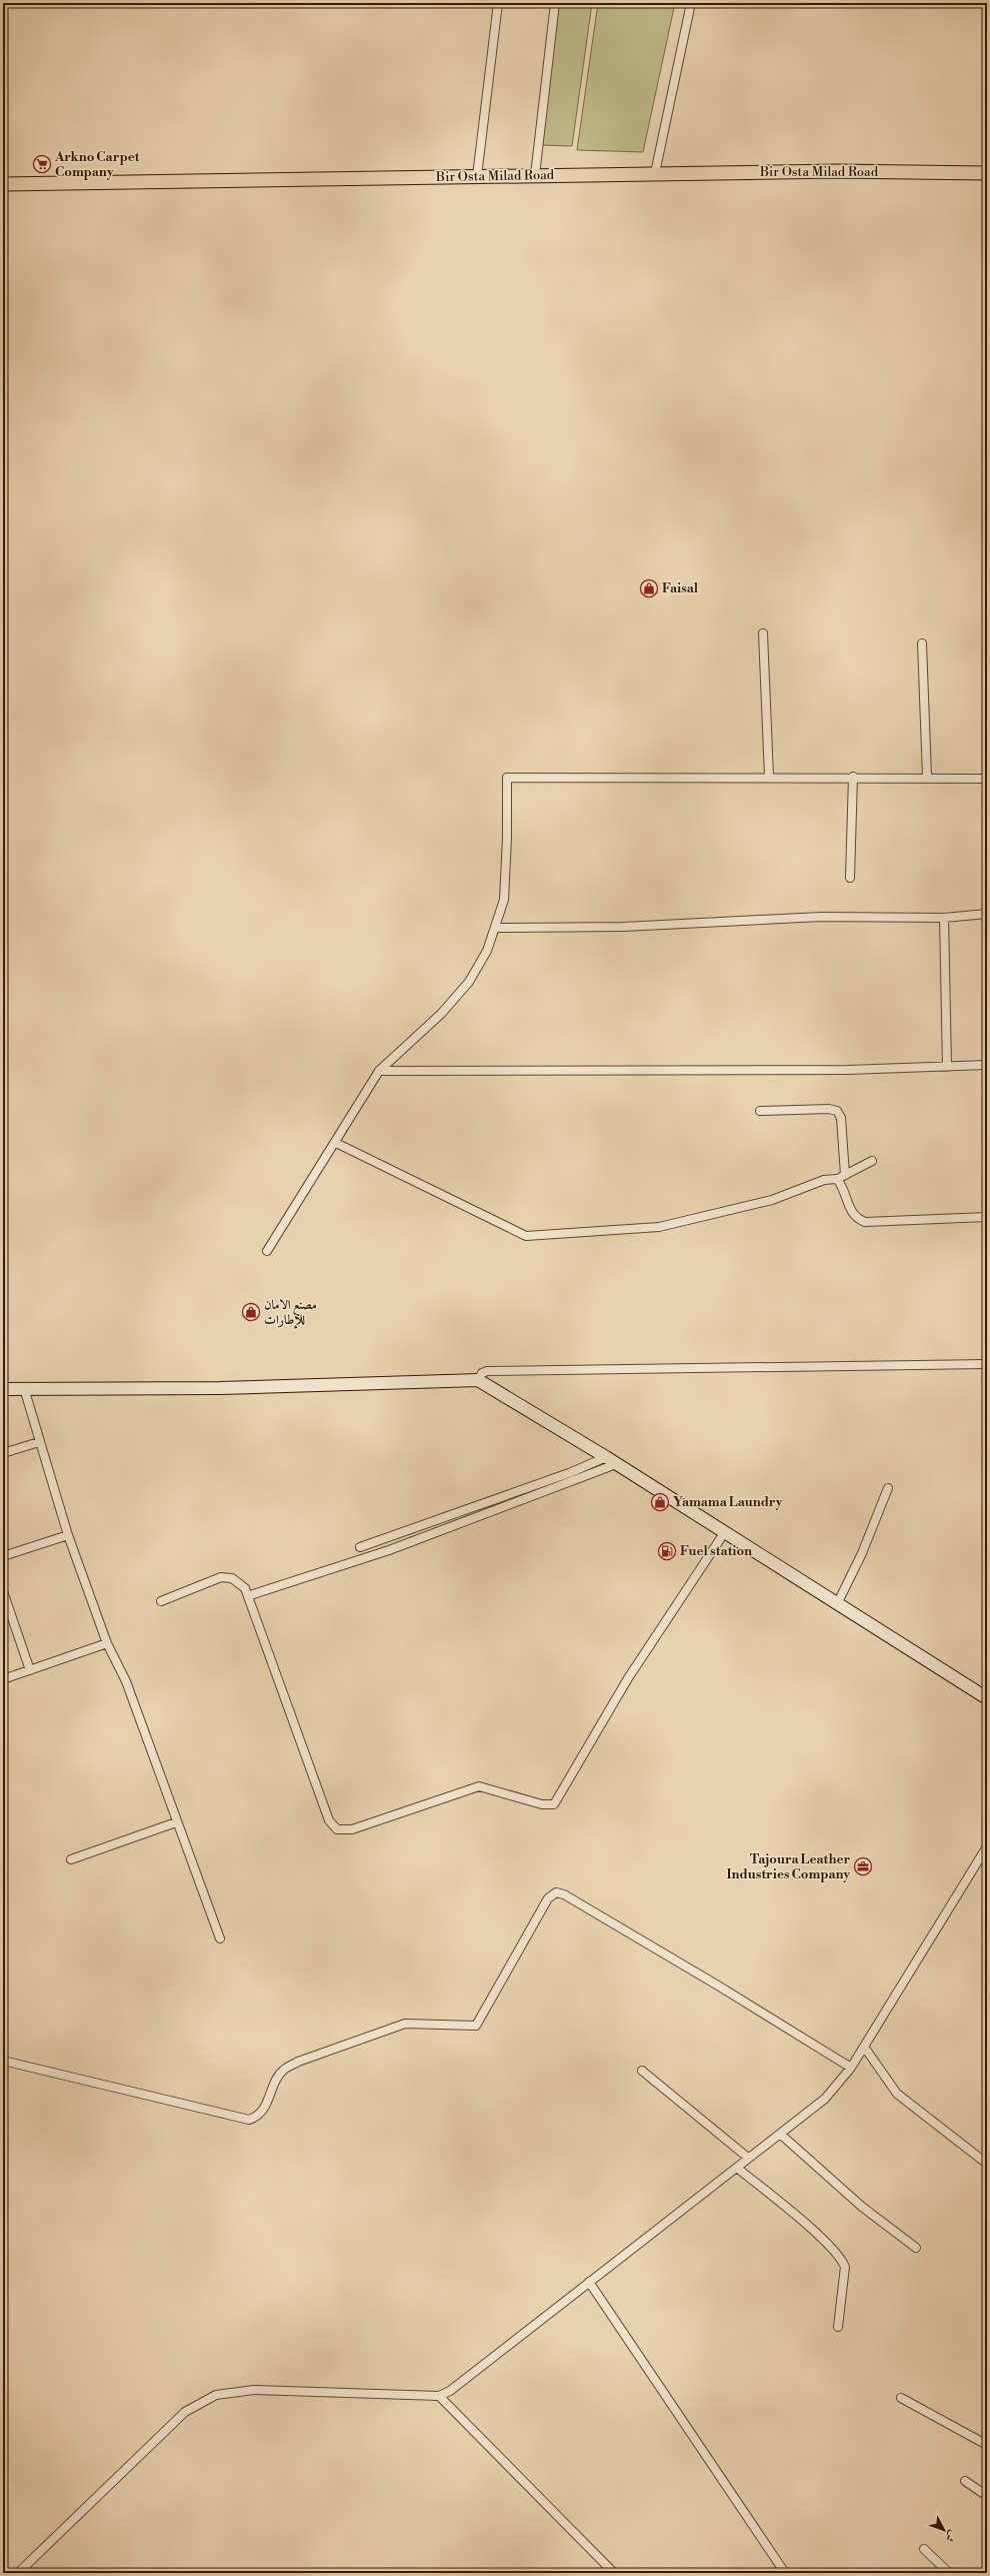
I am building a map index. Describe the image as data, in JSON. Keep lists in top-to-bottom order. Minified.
{"streets":{"main road":["Bir Osta Milad Road"]},"places":{"supermarket":["Arkno Carpet Company"],"shop":["Faisal","مصنع الامان للإطارات","Yamama Laundry"],"fuel station":["Fuel station"],"office":["Tajoura Leather Industries Company"]},"north":"bottom right"}
